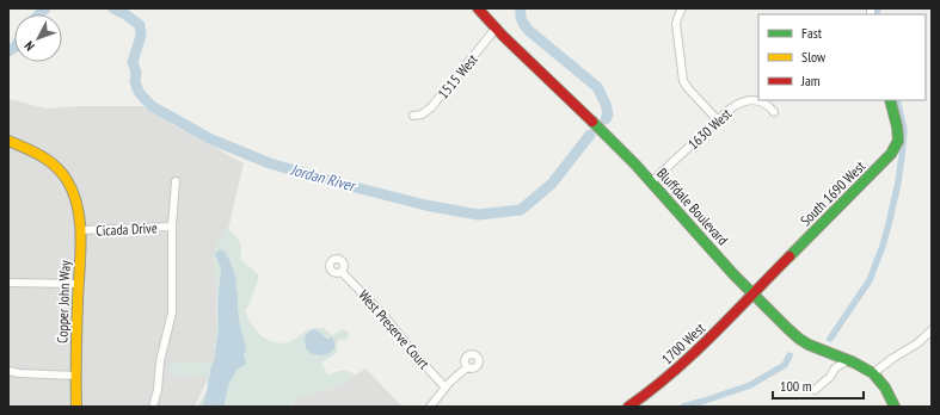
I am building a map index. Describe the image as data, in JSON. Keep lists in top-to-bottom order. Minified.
{"streets":{"street":["1515 West","1630 West","South 1690 West","Bluffdale Boulevard","Cicada Drive","Copper John Way","West Preserve Court","1700 West"]},"crossings":[["1515 West","Bluffdale Boulevard"],["1630 West","Bluffdale Boulevard"],["South 1690 West","Bluffdale Boulevard"],["South 1690 West","1700 West"],["Bluffdale Boulevard","1700 West"],["Cicada Drive","Copper John Way"]],"water":["Jordan River"],"legend":["Fast","Slow","Jam"],"scale_bar":"100 m","north":"bottom left"}
